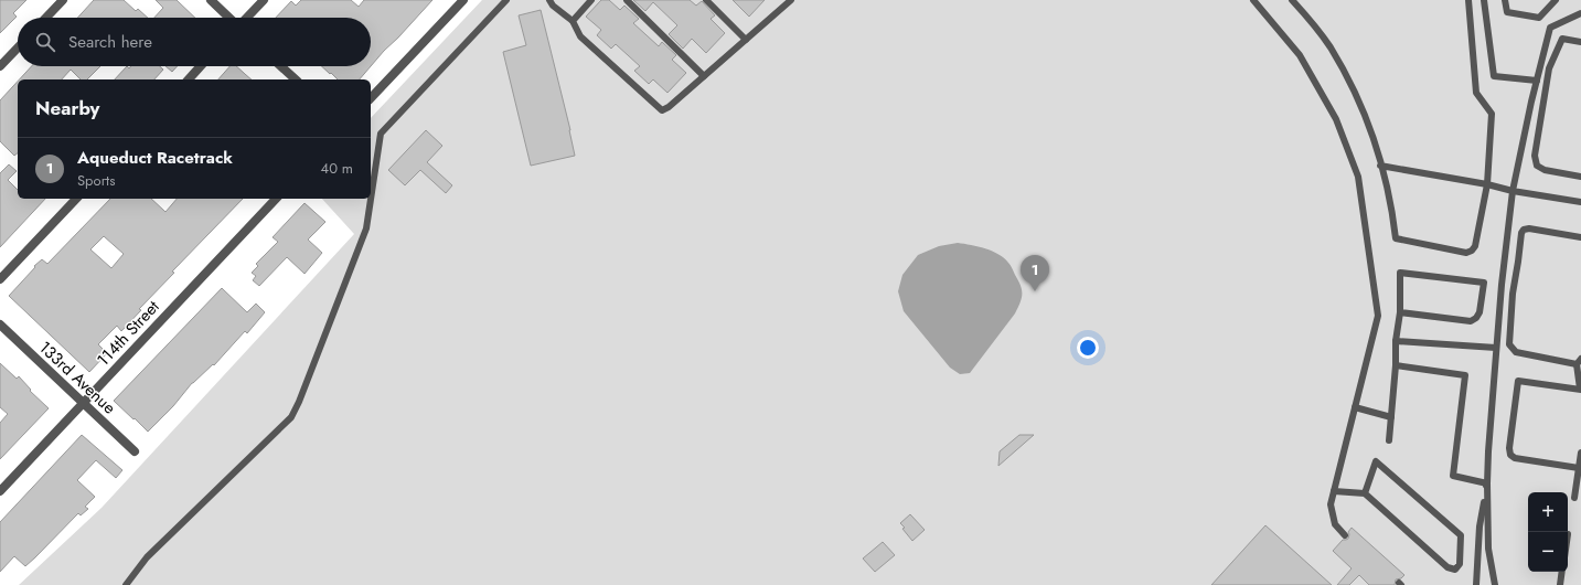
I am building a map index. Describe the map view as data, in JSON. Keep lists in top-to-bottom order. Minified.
{"streets":{"street":["114th Street","133rd Avenue"]},"crossings":[["114th Street","133rd Avenue"]],"page":{"search":"Search here","heading":"Nearby","list":[{"mark":"1","name":"Aqueduct Racetrack","note":"Sports","value":"40 m"}],"pins":"1","map_buttons":["+","−"]}}
